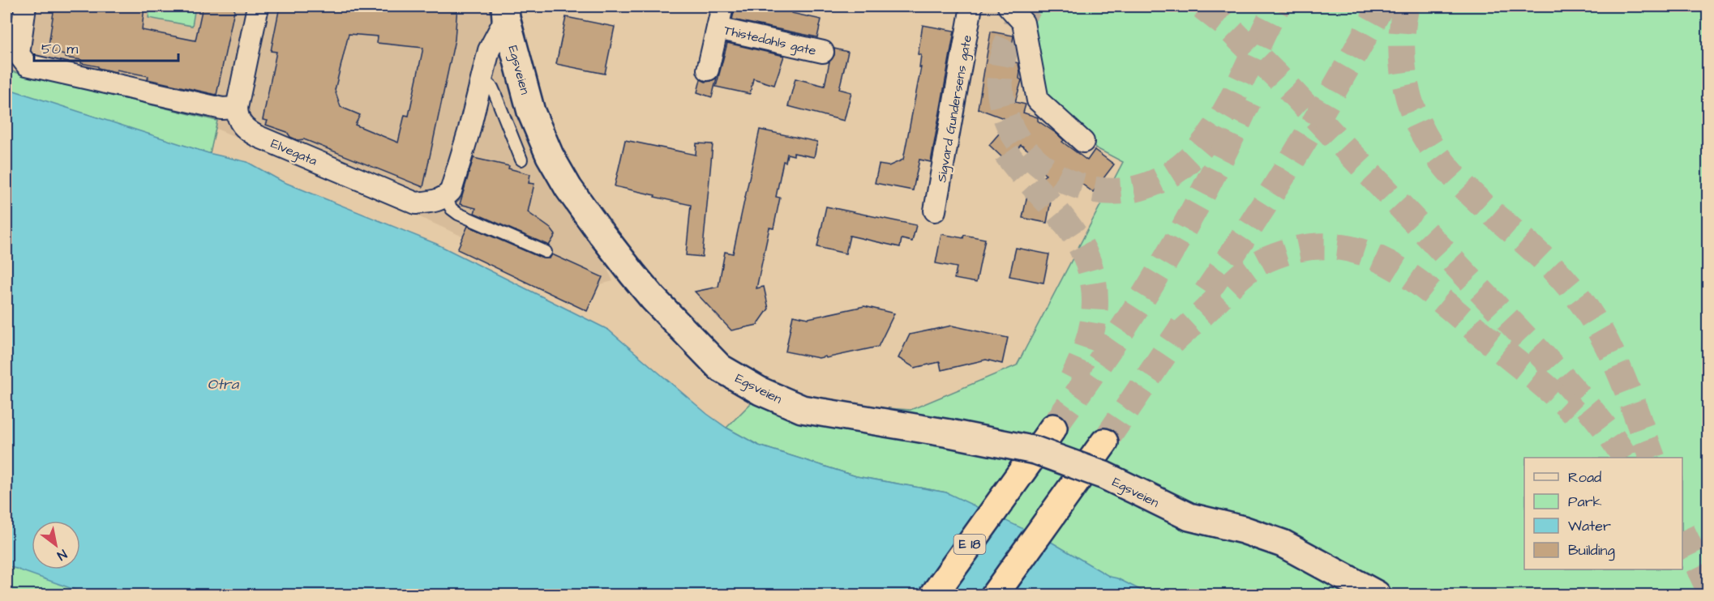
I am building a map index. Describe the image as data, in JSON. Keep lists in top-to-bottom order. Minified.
{"streets":{"highway":["E 18"],"street":["Thistedahls gate","Egsveien","Sigvard Gundersens gate","Elvegata"]},"water":["Otra"],"legend":["Road","Park","Water","Building"],"scale_bar":"50 m","north":"bottom right"}
